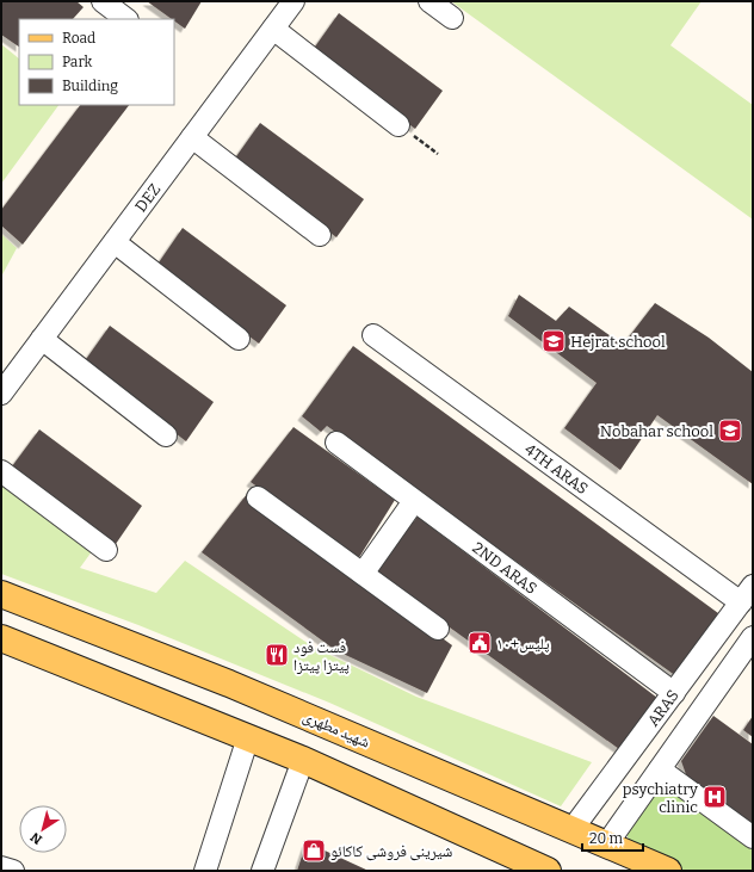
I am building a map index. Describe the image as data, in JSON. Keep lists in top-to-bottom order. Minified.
{"streets":{"main road":["شهید مطهری"],"street":["DEZ","4TH ARAS","2ND ARAS","ARAS"]},"crossings":[["4TH ARAS","ARAS"],["2ND ARAS","ARAS"],["ARAS","شهید مطهری"]],"places":{"school or university":["Hejrat school","Nobahar school"],"public building":["پلیس+۱۰"],"restaurant":["فست فود پیتزا پیتزا"],"hospital":["psychiatry clinic"],"shop":["شیرینی فروشی کاکائو"]},"legend":["Road","Park","Building"],"scale_bar":"20 m","north":"bottom left"}
